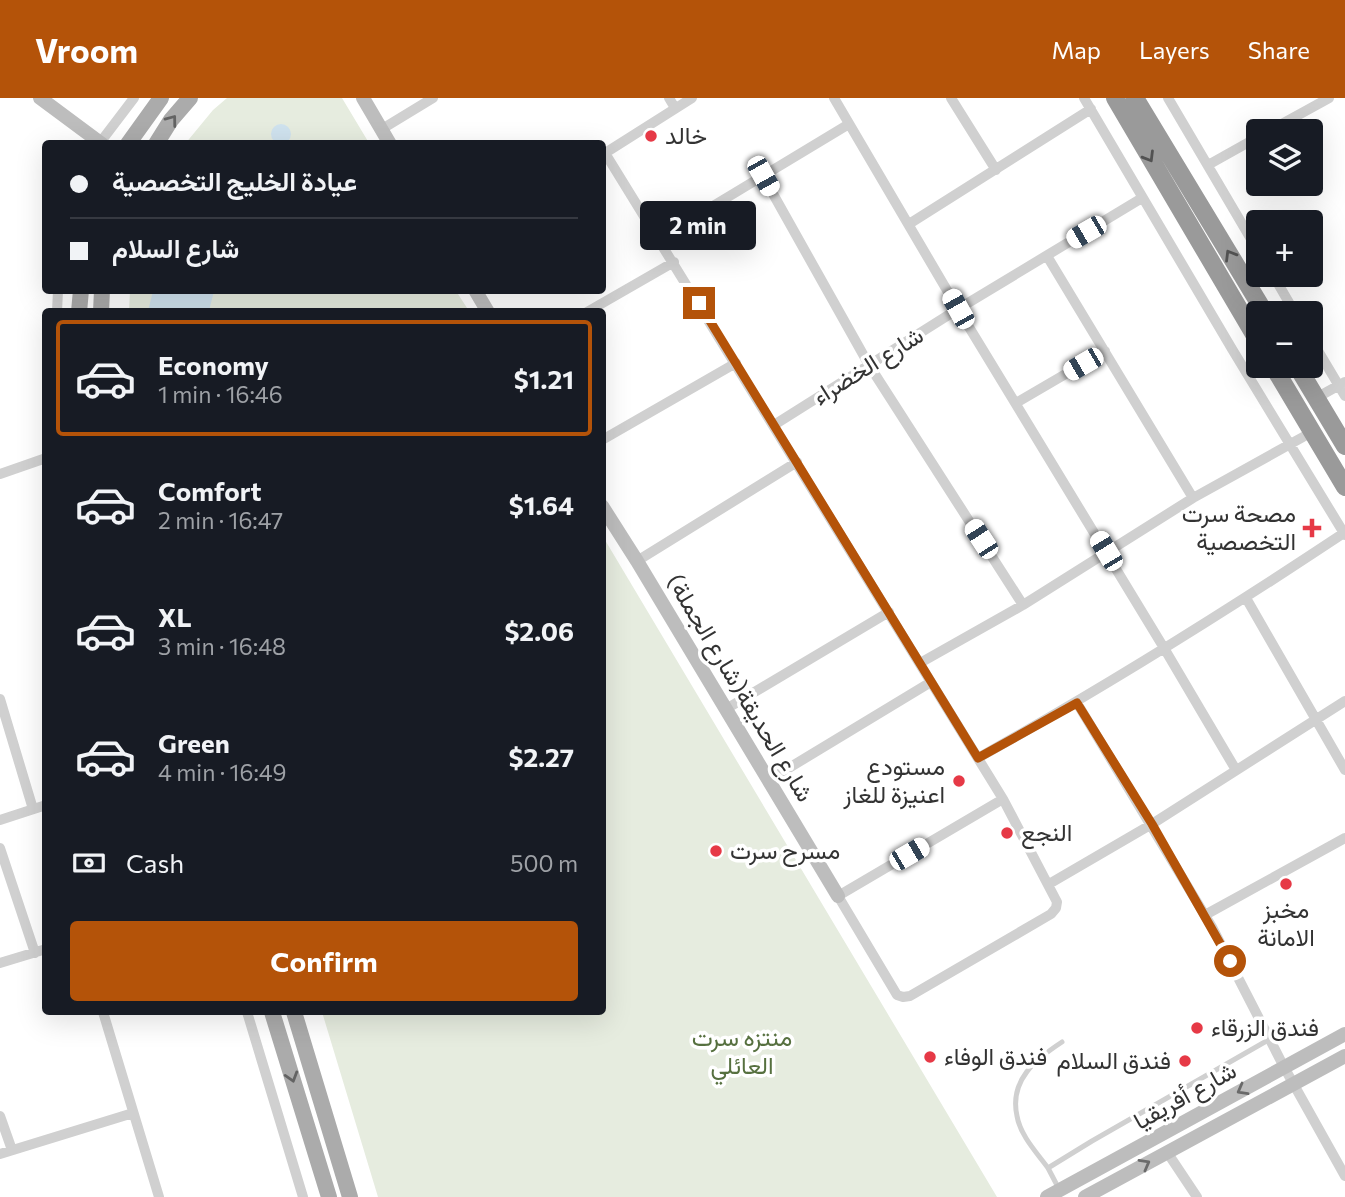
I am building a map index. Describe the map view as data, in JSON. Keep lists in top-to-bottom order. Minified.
{"streets":{"street":["شارع الخضراء","شارع الحديقة(شارع الجملة)","شارع أفريقيا"]},"parks":["منتزه سرت العائلي"],"places":{"other":["خالد","مستودع اعنيزة للغاز","النجع","مسرح سرت","مخبز الامانة","فندق الزرقاء","فندق الوفاء","فندق السلام"],"health":["مصحة سرت التخصصية"]},"page":{"header":"Vroom","nav":["Map","Layers","Share"],"map_buttons":["+","−"],"banner":["عيادة الخليج التخصصية","شارع السلام"],"bubble":"2 min","list":[{"name":"Economy","note":"1 min · 16:46","value":"$1.21"},{"name":"Comfort","note":"2 min · 16:47","value":"$1.64"},{"name":"XL","note":"3 min · 16:48","value":"$2.06"},{"name":"Green","note":"4 min · 16:49","value":"$2.27"}],"pay":["Cash","500 m"],"buttons":"Confirm"}}
